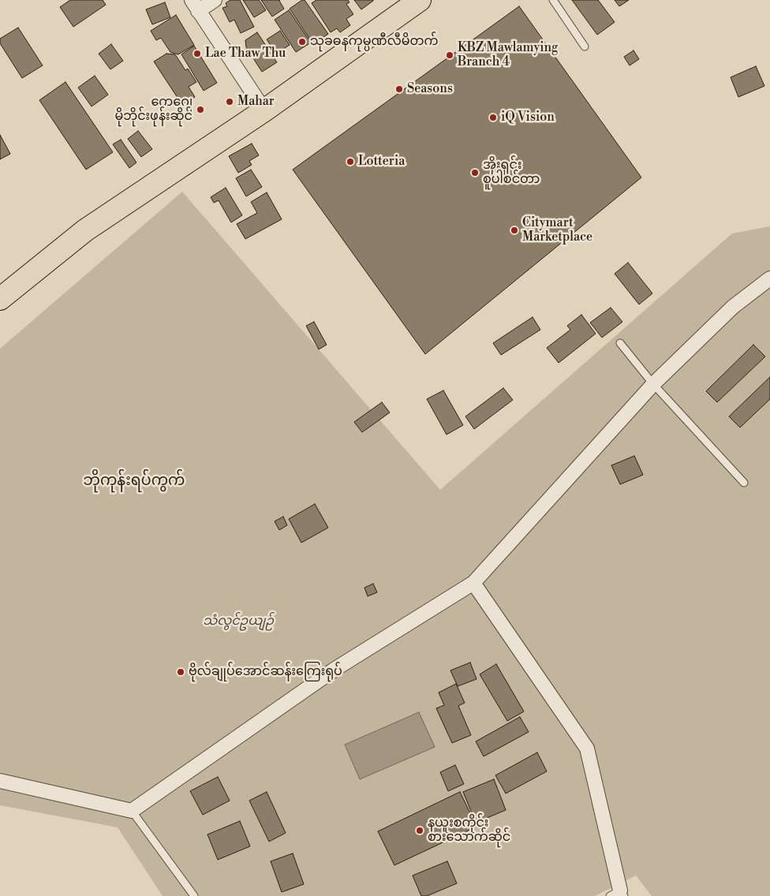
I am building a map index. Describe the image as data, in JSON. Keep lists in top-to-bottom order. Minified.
{"districts":["ဘိုကုန်းရပ်ကွက်"],"parks":["သံလွင်ဥယျဉ်"],"places":["သုခဓနကုမ္ပဏီလီမိတက်","Lae Thaw Thu","KBZ Mawlamying Branch 4","Seasons","Mahar","ကေဂျေ မိုဘိုင်းဖုန်းဆိုင်","iQ Vision","Lotteria","အိုးရှင်း စူပါစင်တာ","Citymart Marketplace","ဗိုလ်ချုပ်အောင်ဆန်းကြေးရုပ်","နယူးစကိုင်း စားသောက်ဆိုင်"]}
